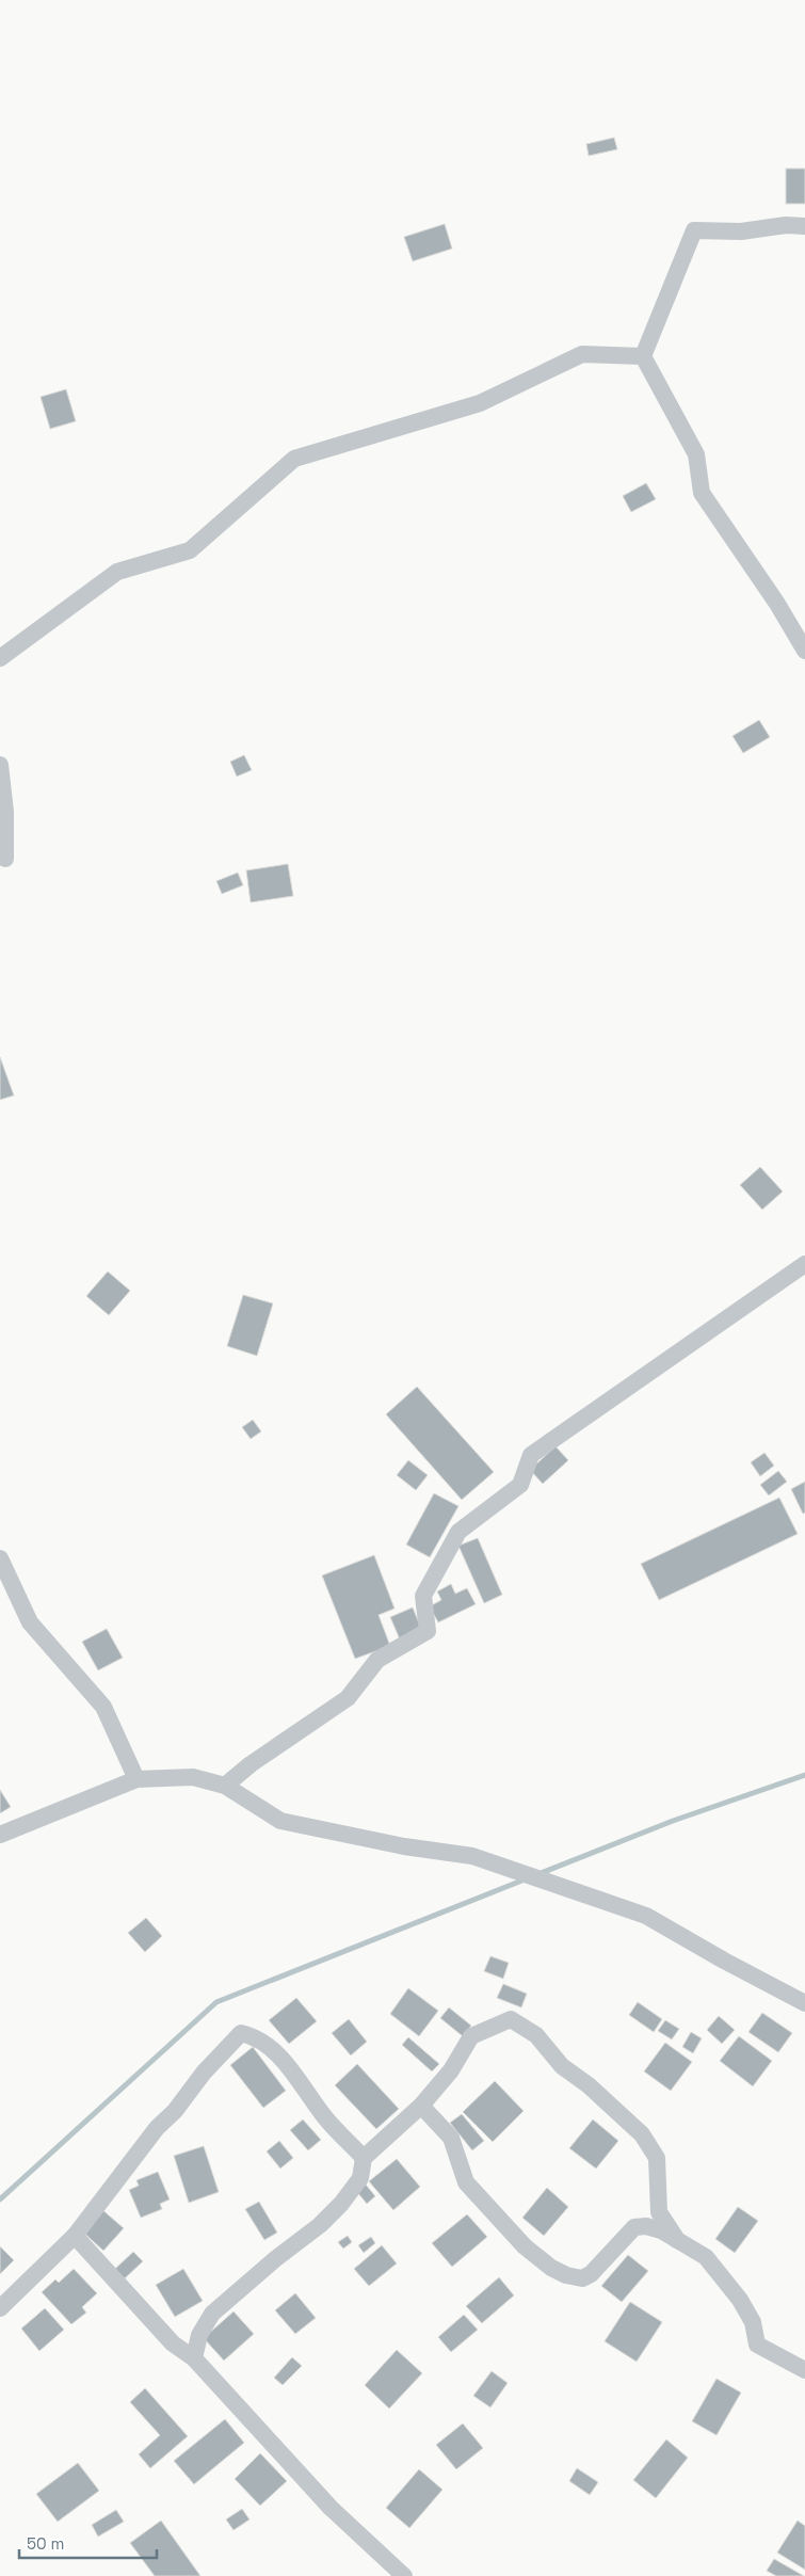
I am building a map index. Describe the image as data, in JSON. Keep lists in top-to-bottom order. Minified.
{"scale_bar":"50 m"}
